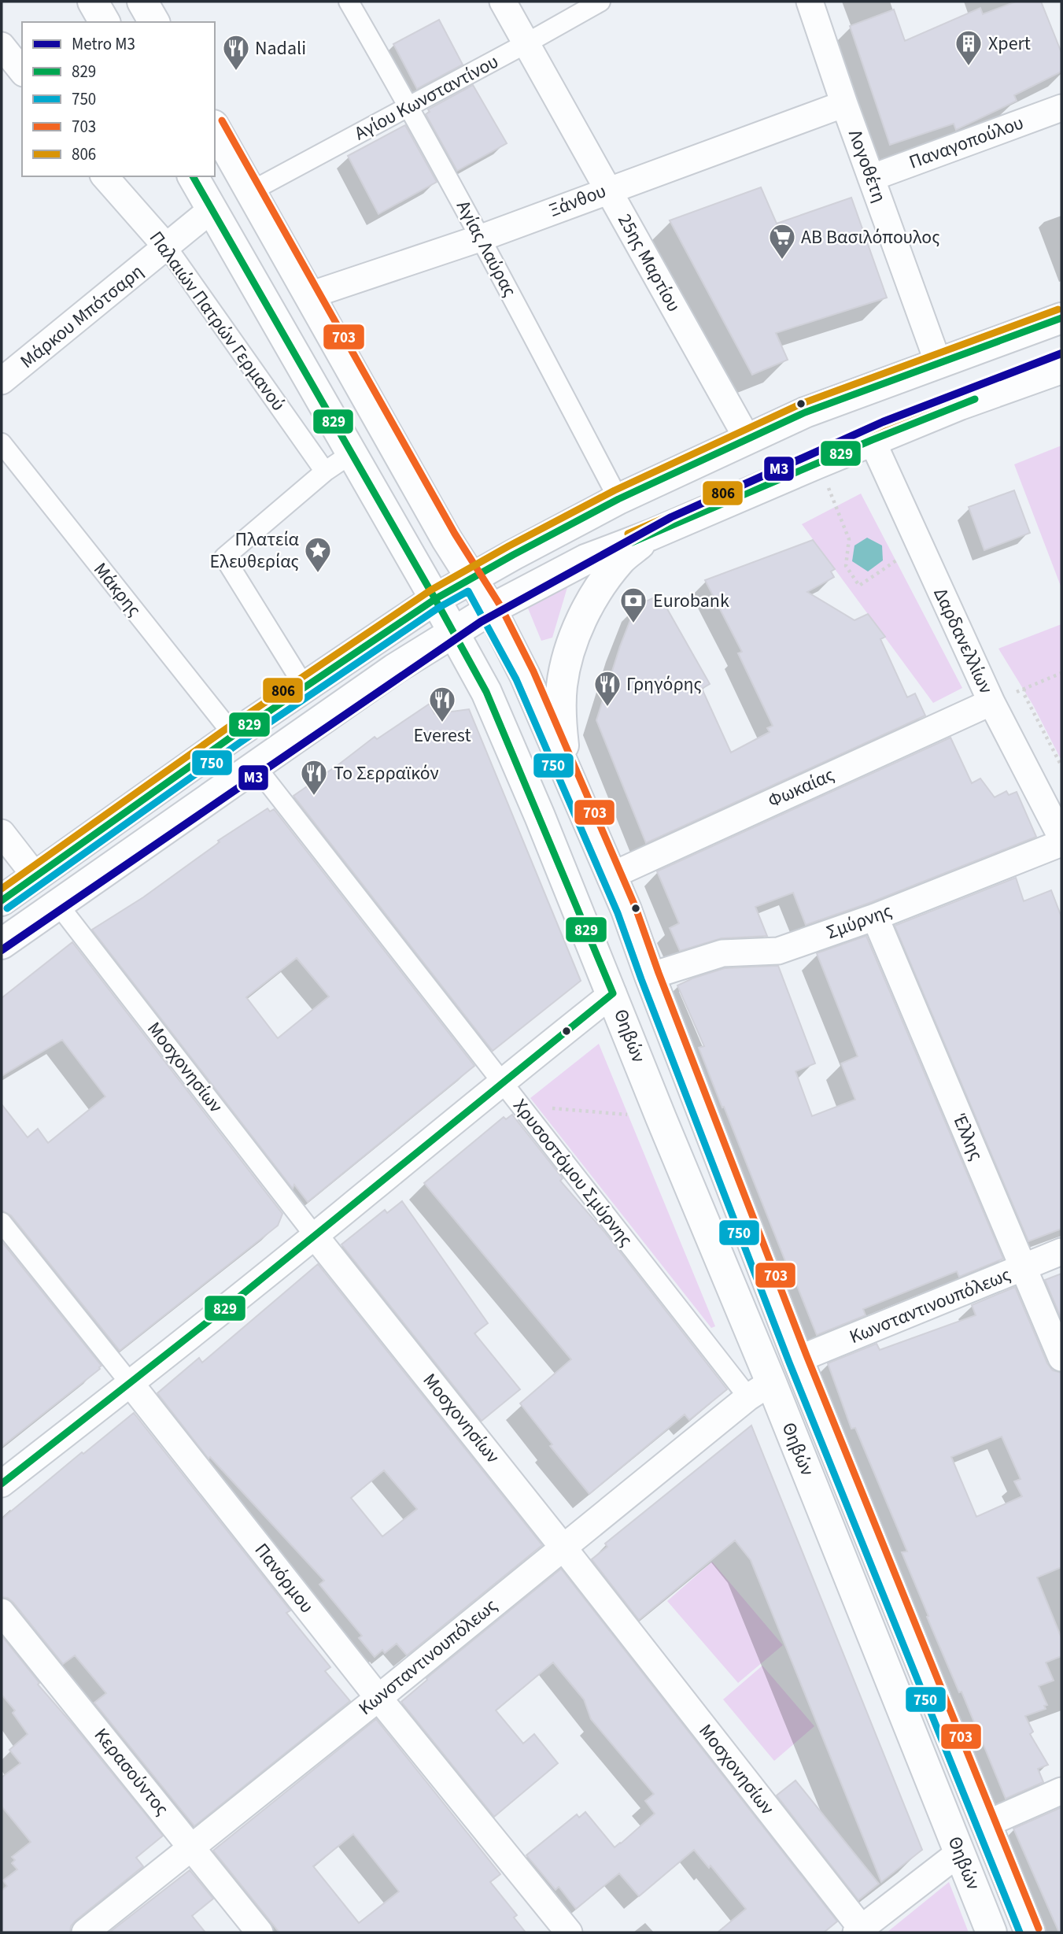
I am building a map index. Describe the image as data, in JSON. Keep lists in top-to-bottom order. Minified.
{"streets":{"main road":["Θηβών"],"street":["Αγίου Κωνσταντίνου","Παναγοπούλου","Λογοθέτη","Ξάνθου","Αγίας Λαύρας","25ης Μαρτίου","Μάρκου Μπότσαρη","Παλαιών Πατρών Γερμανού","Μάκρης","Δαρδανελλίων","Φωκαίας","Σμύρνης","Μοσχονησίων","Έλλης","Χρυσοστόμου Σμύρνης","Κωνσταντινουπόλεως","Πανόρμου","Κερασούντος"]},"crossings":[["Αγίου Κωνσταντίνου","Αγίας Λαύρας"],["Αγίου Κωνσταντίνου","25ης Μαρτίου"],["Αγίου Κωνσταντίνου","Θηβών"],["Παναγοπούλου","Λογοθέτη"],["Λογοθέτη","Ξάνθου"],["Ξάνθου","Αγίας Λαύρας"],["Ξάνθου","25ης Μαρτίου"],["Ξάνθου","Θηβών"],["Μάρκου Μπότσαρη","Παλαιών Πατρών Γερμανού"],["Μάρκου Μπότσαρη","Θηβών"],["Δαρδανελλίων","Φωκαίας"],["Φωκαίας","Θηβών"],["Σμύρνης","Θηβών"],["Σμύρνης","Έλλης"],["Θηβών","Χρυσοστόμου Σμύρνης"],["Θηβών","Κωνσταντινουπόλεως"],["Μοσχονησίων","Κωνσταντινουπόλεως"],["Έλλης","Κωνσταντινουπόλεως"],["Χρυσοστόμου Σμύρνης","Κωνσταντινουπόλεως"],["Κωνσταντινουπόλεως","Πανόρμου"],["Κωνσταντινουπόλεως","Κερασούντος"]],"places":{"building":["Xpert"],"restaurant":["Nadali","Γρηγόρης","Everest","Το Σερραϊκόν"],"supermarket":["ΑΒ Βασιλόπουλος"],"place":["Πλατεία Ελευθερίας"],"bank":["Eurobank"]},"lines":["transit line 703","transit line 829","transit line 806","metro line Μ3","transit line 750"],"legend":["Metro Μ3","829","750","703","806"]}
